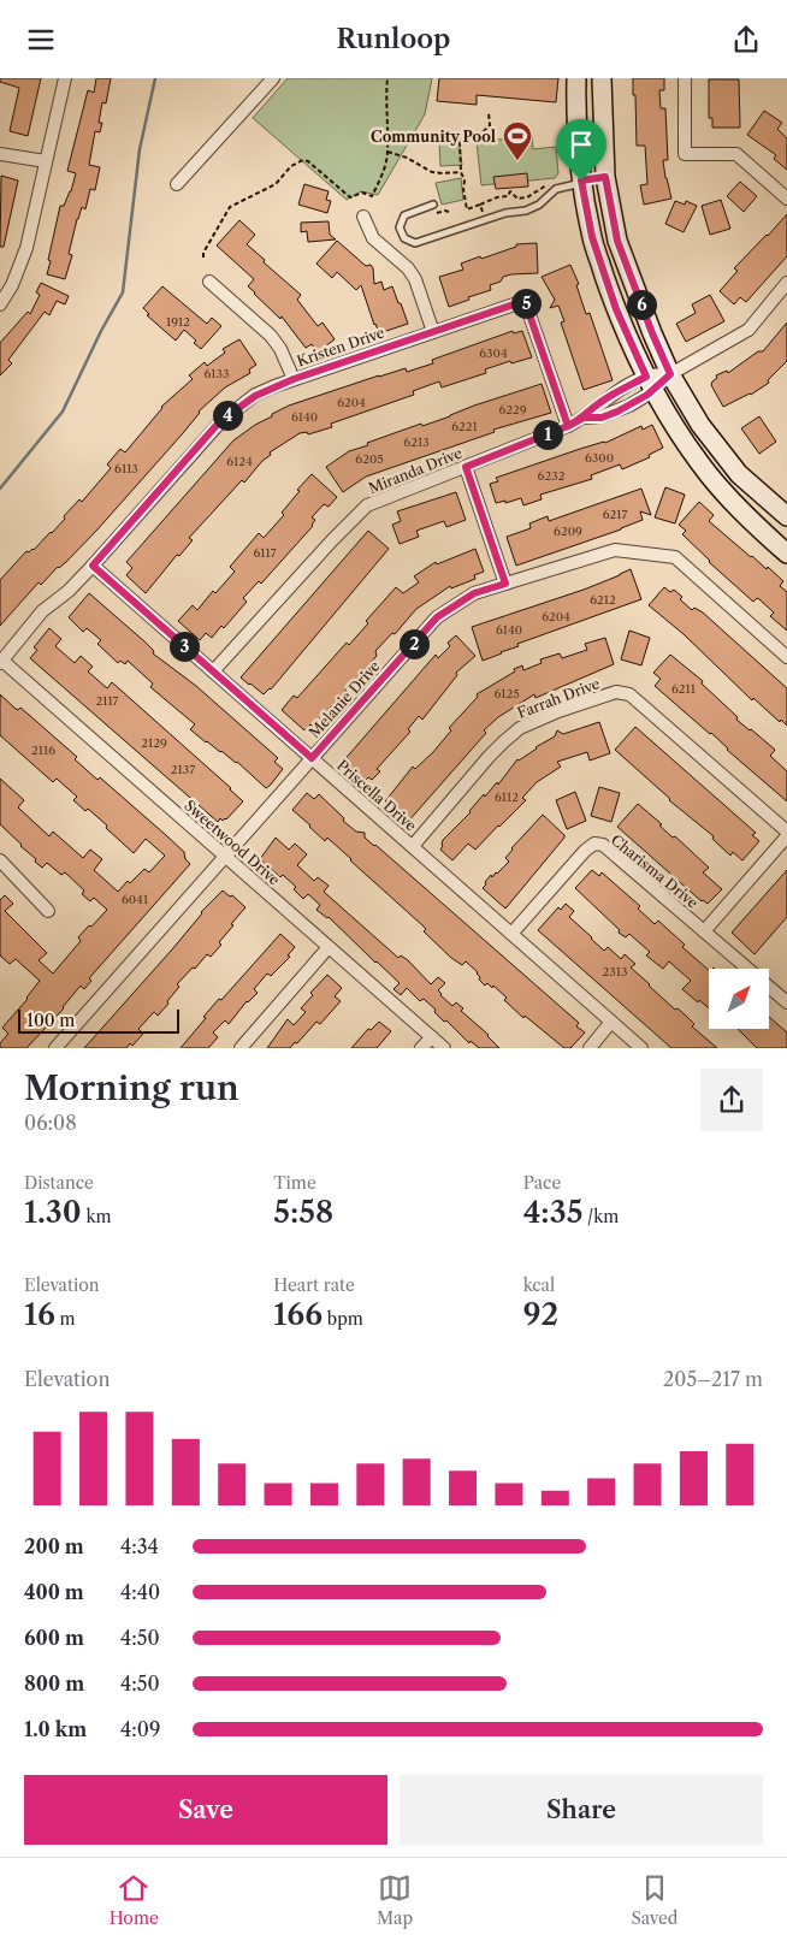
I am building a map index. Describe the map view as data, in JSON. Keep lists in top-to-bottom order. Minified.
{"streets":{"street":["Kristen Drive","Miranda Drive","Farrah Drive","Melanie Drive","Priscella Drive","Sweetwood Drive","Charisma Drive"]},"crossings":[["Kristen Drive","Miranda Drive"],["Kristen Drive","Priscella Drive"],["Kristen Drive","Sweetwood Drive"],["Miranda Drive","Priscella Drive"],["Farrah Drive","Priscella Drive"],["Melanie Drive","Priscella Drive"],["Melanie Drive","Sweetwood Drive"],["Priscella Drive","Charisma Drive"]],"places":{"sports":["Community Pool"]},"house_numbers":["1912","6304","6133","6204","6229","6140","6221","6213","6300","6205","6124","6113","6232","6217","6209","6117","6212","6204","6140","6211","6125","2117","2129","2116","2137","6112","6041","2313"],"scale_bar":"100 m","north":"top right","page":{"header":"Runloop","pins":["5","6","4","1","2","3"],"scale":"100 m","heading":["Morning run","06:08"],"stats":[["Distance","1.30 km"],["Time","5:58"],["Pace","4:35 /km"],["Elevation","16 m"],["Heart rate","166 bpm"],["kcal","92"]],"chart":["Elevation","205–217 m"],"list":[{"name":"200 m","note":"4:34"},{"name":"400 m","note":"4:40"},{"name":"600 m","note":"4:50"},{"name":"800 m","note":"4:50"},{"name":"1.0 km","note":"4:09"}],"buttons":["Save","Share"],"tabs":["Home","Map","Saved"]}}
